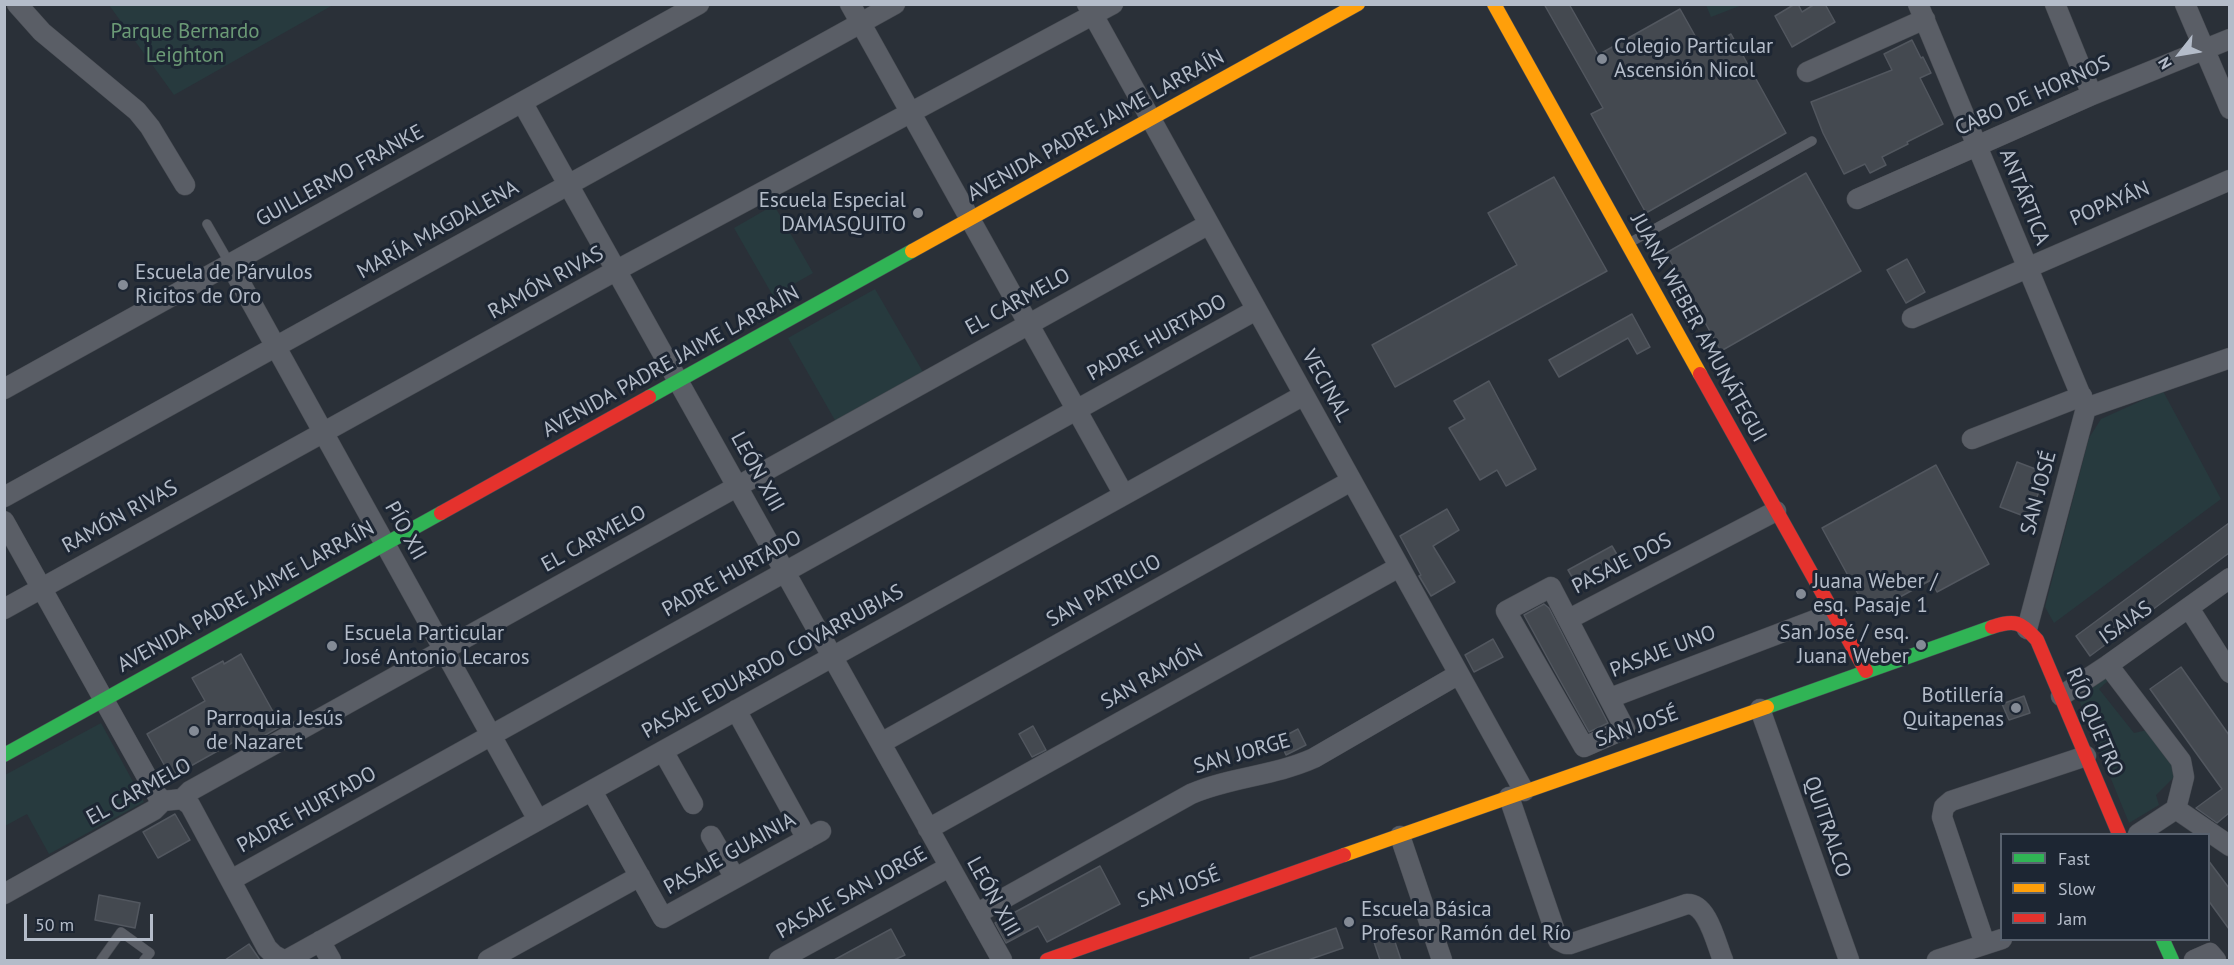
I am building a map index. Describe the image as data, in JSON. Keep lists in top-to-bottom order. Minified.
{"streets":{"street":["CABO DE HORNOS","AVENIDA PADRE JAIME LARRAÍN","GUILLERMO FRANKE","ANTÁRTICA","POPAYÁN","MARÍA MAGDALENA","RAMÓN RIVAS","EL CARMELO","JUANA WEBER AMUNÁTEGUI","PADRE HURTADO","VECINAL","LEÓN XIII","SAN JOSÉ","PÍO XII","PASAJE DOS","SAN PATRICIO","ISAIAS","PASAJE UNO","PASAJE EDUARDO COVARRUBIAS","SAN RAMÓN","RÍO QUETRO","SAN JORGE","QUITRALCO","PASAJE GUAINIA","PASAJE SAN JORGE"]},"crossings":[["CABO DE HORNOS","ANTÁRTICA"],["AVENIDA PADRE JAIME LARRAÍN","VECINAL"],["AVENIDA PADRE JAIME LARRAÍN","LEÓN XIII"],["AVENIDA PADRE JAIME LARRAÍN","PÍO XII"],["GUILLERMO FRANKE","LEÓN XIII"],["GUILLERMO FRANKE","PÍO XII"],["ANTÁRTICA","POPAYÁN"],["ANTÁRTICA","SAN JOSÉ"],["MARÍA MAGDALENA","LEÓN XIII"],["MARÍA MAGDALENA","PÍO XII"],["RAMÓN RIVAS","VECINAL"],["RAMÓN RIVAS","LEÓN XIII"],["RAMÓN RIVAS","PÍO XII"],["EL CARMELO","VECINAL"],["EL CARMELO","LEÓN XIII"],["EL CARMELO","PÍO XII"],["JUANA WEBER AMUNÁTEGUI","SAN JOSÉ"],["JUANA WEBER AMUNÁTEGUI","PASAJE DOS"],["JUANA WEBER AMUNÁTEGUI","PASAJE UNO"],["PADRE HURTADO","VECINAL"],["PADRE HURTADO","LEÓN XIII"],["PADRE HURTADO","PÍO XII"],["PADRE HURTADO","PASAJE EDUARDO COVARRUBIAS"],["VECINAL","SAN JOSÉ"],["VECINAL","SAN PATRICIO"],["VECINAL","PASAJE EDUARDO COVARRUBIAS"],["VECINAL","SAN RAMÓN"],["VECINAL","SAN JORGE"],["LEÓN XIII","SAN PATRICIO"],["LEÓN XIII","PASAJE EDUARDO COVARRUBIAS"],["LEÓN XIII","SAN RAMÓN"],["LEÓN XIII","SAN JORGE"],["LEÓN XIII","PASAJE SAN JORGE"],["SAN JOSÉ","RÍO QUETRO"],["SAN JOSÉ","QUITRALCO"],["PÍO XII","PASAJE EDUARDO COVARRUBIAS"],["PASAJE DOS","PASAJE UNO"],["ISAIAS","RÍO QUETRO"],["PASAJE EDUARDO COVARRUBIAS","PASAJE GUAINIA"]],"parks":["Parque Bernardo Leighton"],"places":["Colegio Particular Ascensión Nicol","Escuela Especial DAMASQUITO","Escuela de Párvulos Ricitos de Oro","Juana Weber / esq. Pasaje 1","San José / esq. Juana Weber","Escuela Particular José Antonio Lecaros","Botillería Quitapenas","Parroquia Jesús de Nazaret","Escuela Básica Profesor Ramón del Río"],"legend":["Fast","Slow","Jam"],"scale_bar":"50 m","north":"bottom left"}
